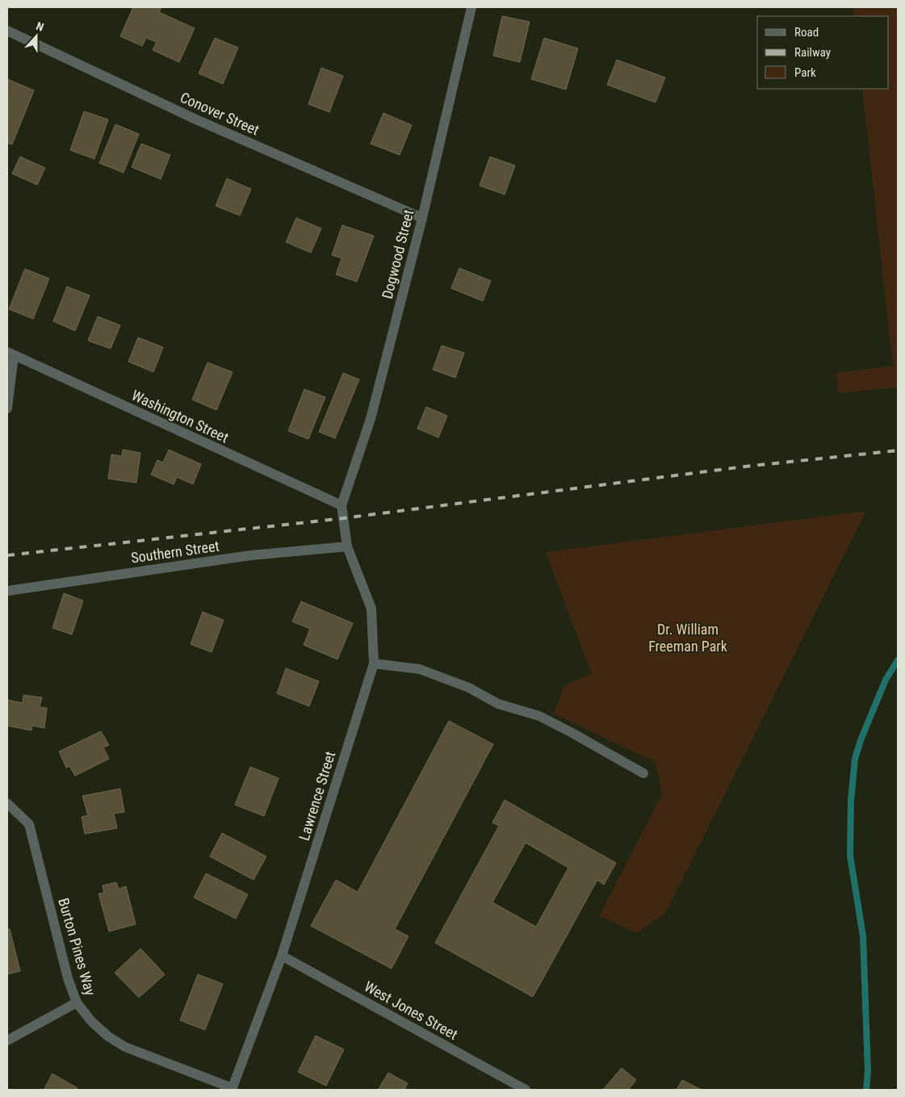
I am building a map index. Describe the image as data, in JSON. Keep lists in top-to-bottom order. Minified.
{"streets":{"street":["Conover Street","Dogwood Street","Washington Street","Southern Street","Lawrence Street","Burton Pines Way","West Jones Street"]},"crossings":[["Conover Street","Dogwood Street"],["Dogwood Street","Washington Street"],["Dogwood Street","Lawrence Street"],["Washington Street","Lawrence Street"],["Southern Street","Lawrence Street"],["Lawrence Street","Burton Pines Way"],["Lawrence Street","West Jones Street"]],"parks":["Dr. William Freeman Park"],"legend":["Road","Railway","Park"],"north":"top"}
